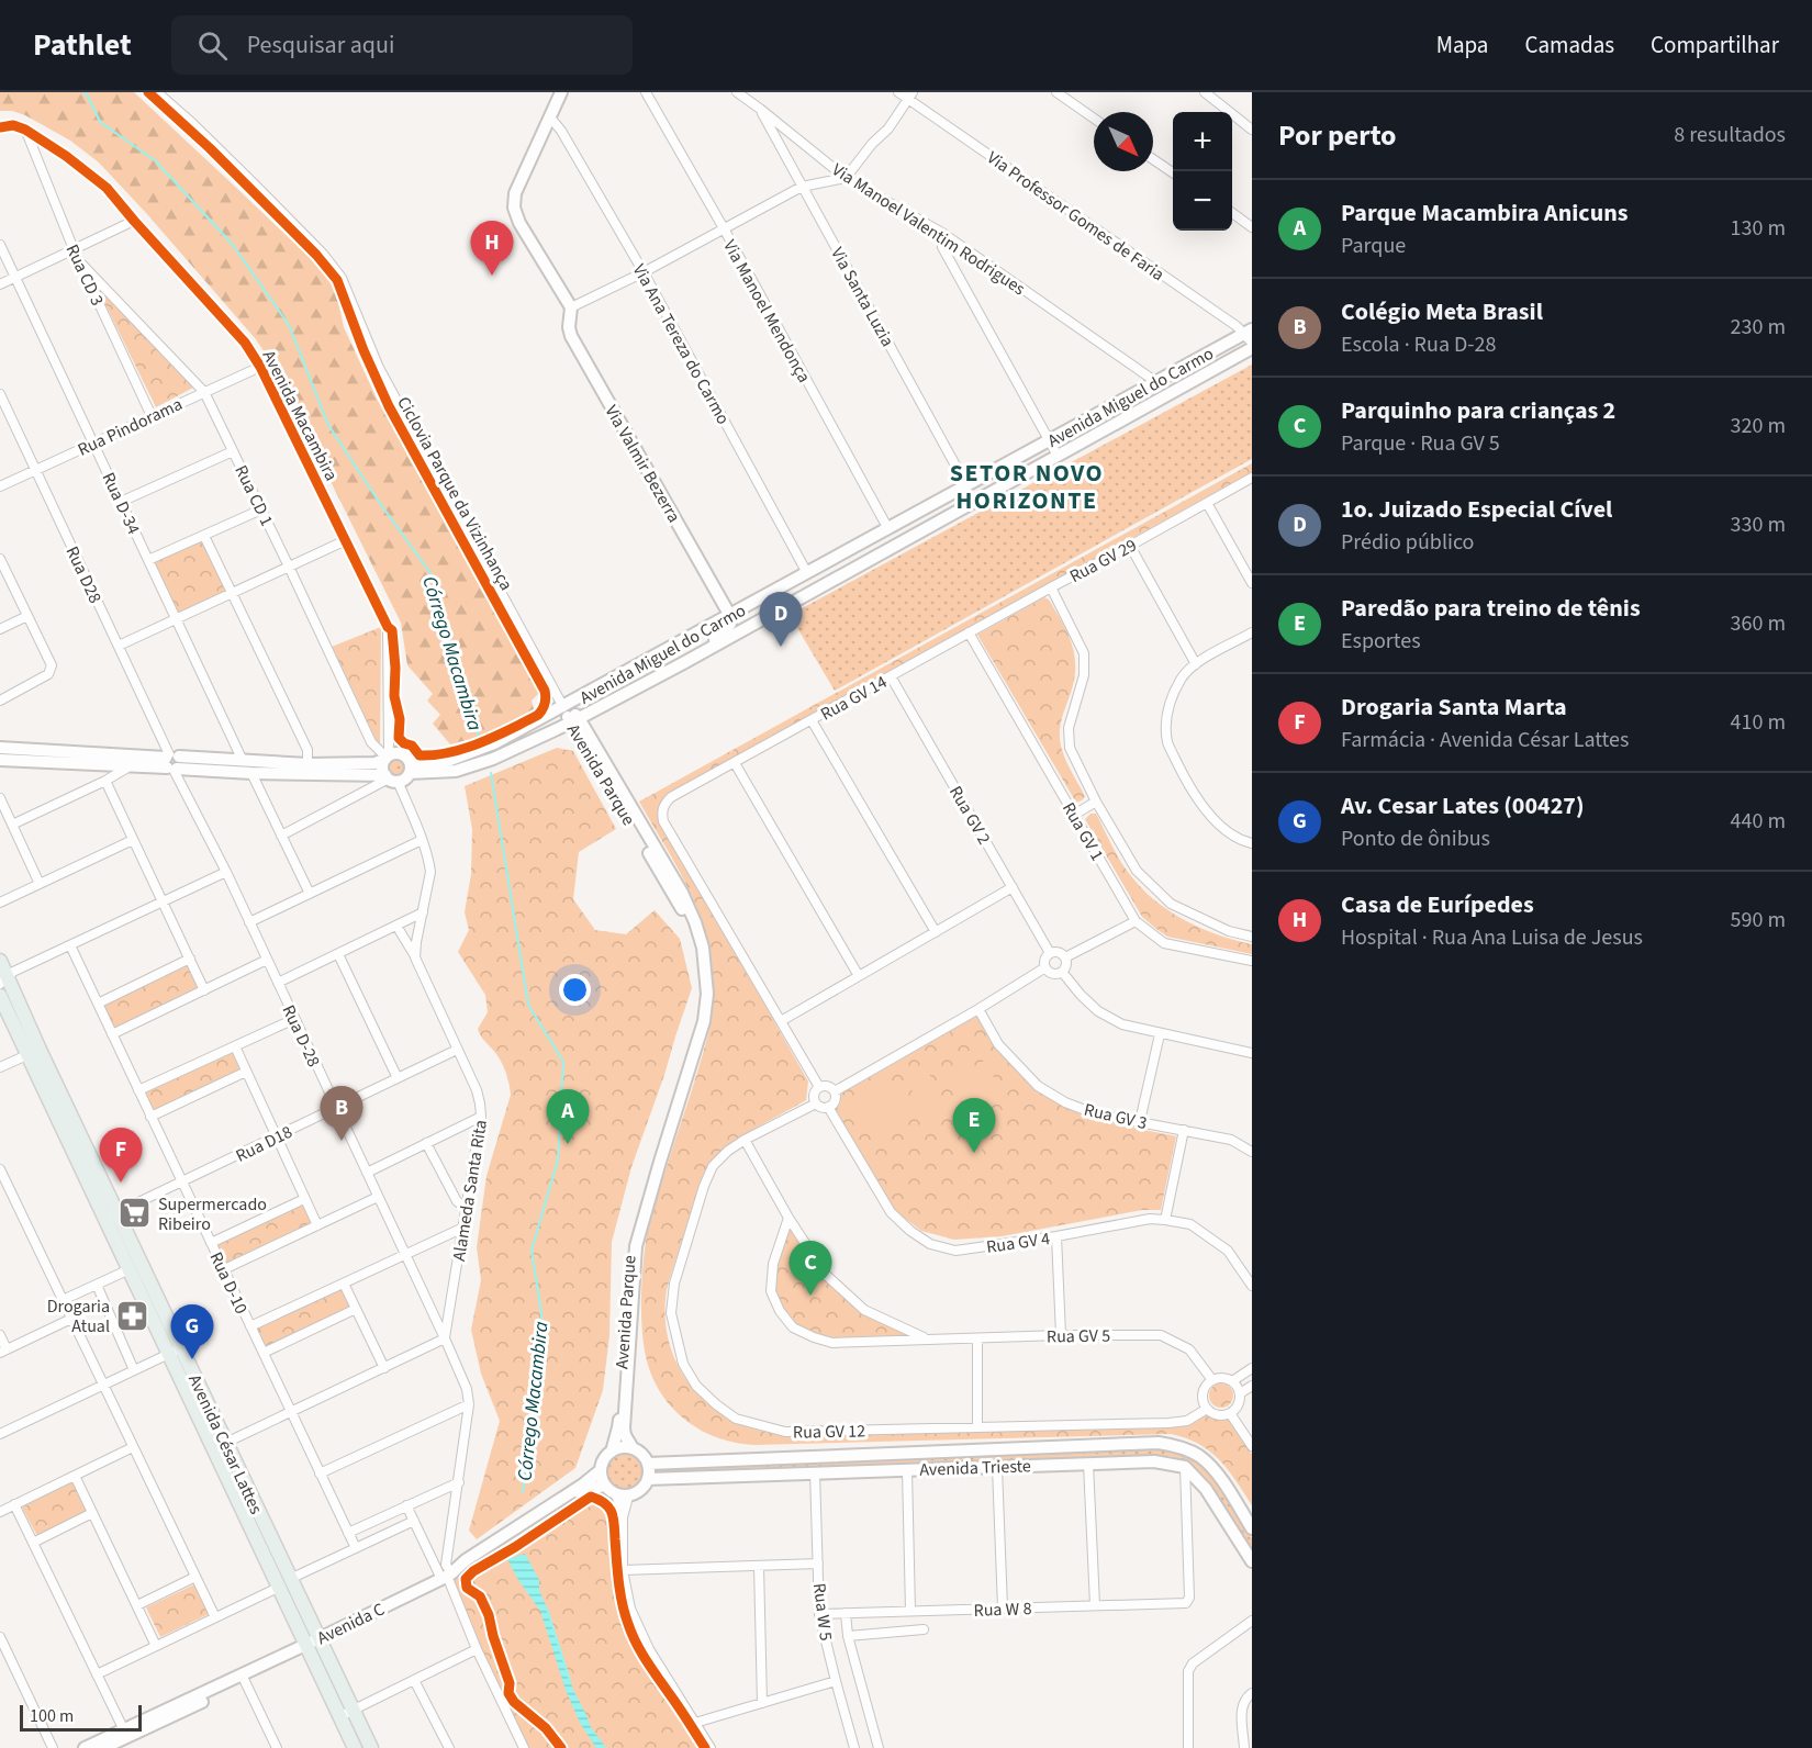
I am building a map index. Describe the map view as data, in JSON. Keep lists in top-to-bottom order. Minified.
{"streets":{"main road":["Avenida César Lattes"],"street":["Via Professor Gomes de Faria","Via Manoel Valentim Rodrigues","Rua CD 3","Via Santa Luzia","Via Manoel Mendonça","Via Ana Tereza do Carmo","Avenida Miguel do Carmo","Avenida Macambira","Rua Pindorama","Via Valmir Bezerra","Rua CD 1","Rua D-34","Rua GV 29","Rua D28","Rua GV 14","Avenida Parque","Rua GV 2","Rua GV 1","Rua D-28","Rua GV 3","Rua D18","Alameda Santa Rita","Rua GV 4","Rua D-10","Rua GV 5","Rua GV 12","Avenida Trieste","Rua W 8","Rua W 5","Avenida C"],"cycle path":["Ciclovia Parque da Vizinhança"]},"crossings":[["Via Professor Gomes de Faria","Avenida Miguel do Carmo"],["Via Manoel Valentim Rodrigues","Via Santa Luzia"],["Via Manoel Valentim Rodrigues","Avenida Miguel do Carmo"],["Rua CD 3","Avenida Macambira"],["Rua CD 3","Rua Pindorama"],["Rua CD 3","Rua CD 1"],["Via Santa Luzia","Avenida Miguel do Carmo"],["Via Manoel Mendonça","Avenida Miguel do Carmo"],["Via Ana Tereza do Carmo","Avenida Miguel do Carmo"],["Avenida Miguel do Carmo","Avenida Macambira"],["Avenida Miguel do Carmo","Via Valmir Bezerra"],["Avenida Miguel do Carmo","Rua CD 1"],["Avenida Miguel do Carmo","Avenida Parque"],["Avenida Macambira","Rua Pindorama"],["Avenida Macambira","Rua CD 1"],["Rua Pindorama","Rua CD 1"],["Rua Pindorama","Rua D-34"],["Rua Pindorama","Rua D28"],["Rua GV 29","Rua GV 14"],["Rua D28","Rua D-28"],["Rua GV 14","Rua GV 2"],["Rua GV 14","Rua GV 1"],["Avenida Parque","Avenida Trieste"],["Avenida Parque","Avenida C"],["Rua D-28","Rua D18"],["Rua D-28","Alameda Santa Rita"],["Rua D18","Alameda Santa Rita"],["Rua D18","Rua D-10"],["Rua D18","Avenida César Lattes"],["Rua GV 4","Rua GV 12"],["Rua GV 5","Rua GV 12"],["Avenida César Lattes","Avenida C"],["Avenida Trieste","Rua W 8"],["Avenida Trieste","Rua W 5"],["Avenida Trieste","Avenida C"],["Rua W 8","Rua W 5"]],"districts":["SETOR NOVO HORIZONTE"],"water":["Córrego Macambira"],"places":{"supermarket":["Supermercado Ribeiro"],"pharmacy":["Drogaria Atual"]},"scale_bar":"100 m","north":"bottom right","page":{"header":"Pathlet","search":"Pesquisar aqui","nav":["Mapa","Camadas","Compartilhar"],"heading":["Por perto","8 resultados"],"map_buttons":["+","−"],"list":[{"mark":"A","name":"Parque Macambira Anicuns","note":"Parque","value":"130 m"},{"mark":"B","name":"Colégio Meta Brasil","note":"Escola · Rua D-28","value":"230 m"},{"mark":"C","name":"Parquinho para crianças 2","note":"Parque · Rua GV 5","value":"320 m"},{"mark":"D","name":"1o. Juizado Especial Cível","note":"Prédio público","value":"330 m"},{"mark":"E","name":"Paredão para treino de tênis","note":"Esportes","value":"360 m"},{"mark":"F","name":"Drogaria Santa Marta","note":"Farmácia · Avenida César Lattes","value":"410 m"},{"mark":"G","name":"Av. Cesar Lates (00427)","note":"Ponto de ônibus","value":"440 m"},{"mark":"H","name":"Casa de Eurípedes","note":"Hospital · Rua Ana Luisa de Jesus","value":"590 m"}],"pins":["H","D","B","A","E","F","C","G"],"scale":"100 m"}}
